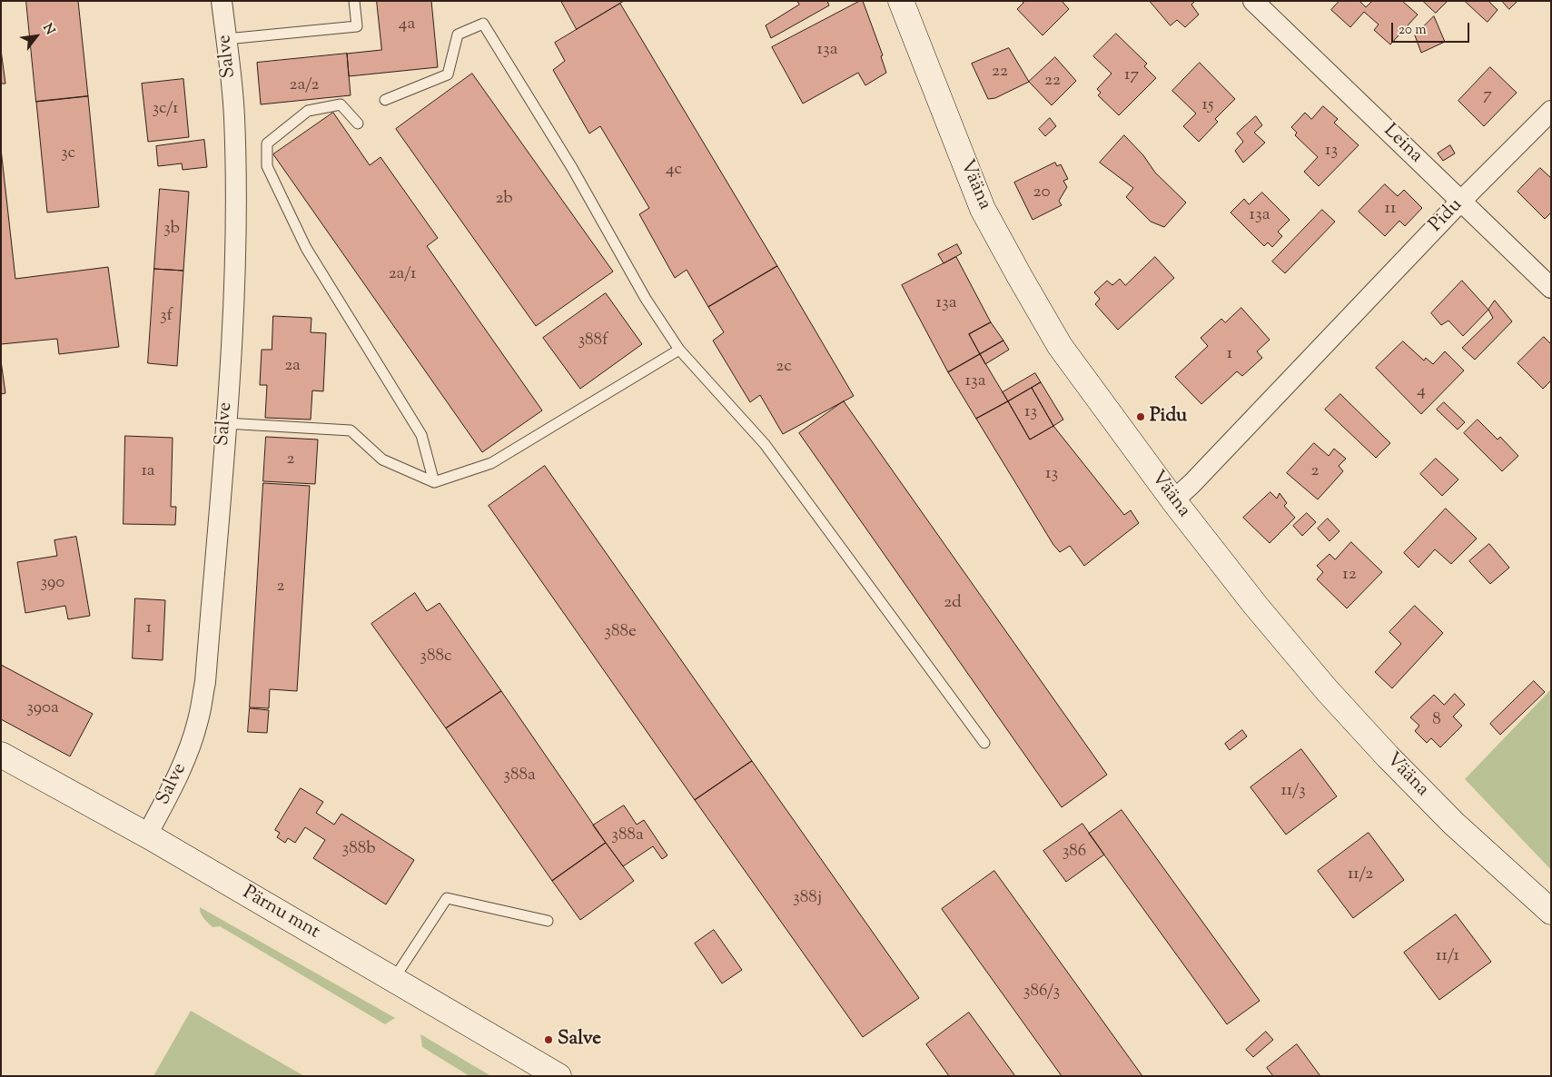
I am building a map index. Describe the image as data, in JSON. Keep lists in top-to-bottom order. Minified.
{"streets":{"street":["Salve","Leina","Vääna","Pidu","Pärnu mnt"]},"crossings":[["Salve","Pärnu mnt"],["Leina","Pidu"],["Vääna","Pidu"]],"places":["Pidu","Salve"],"house_numbers":["4a","13a","22","17","22","2a/2","7","15","3c/1","13","3c","4c","20","2b","11","13a","3b","2a/1","13a","3f","388f","1","2a","2c","13a","4","13","2","1a","2","13","12","390","2","2d","1","388e","388c","390a","8","388a","11/3","388a","388b","386","11/2","388j","11/1","386/3"],"scale_bar":"20 m","north":"top right"}
